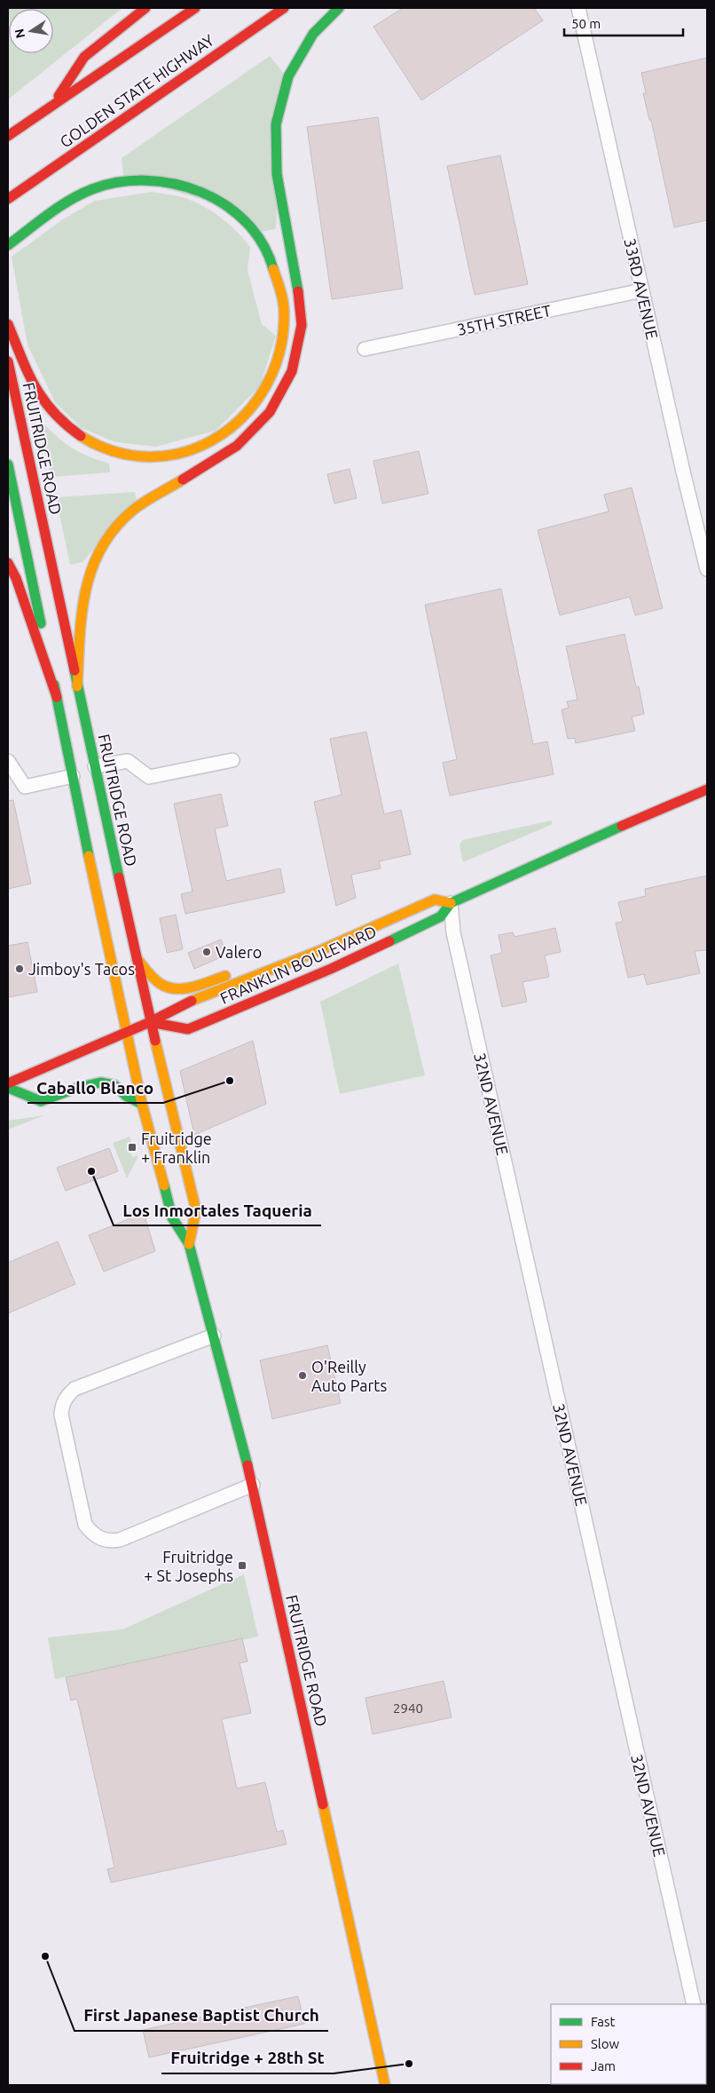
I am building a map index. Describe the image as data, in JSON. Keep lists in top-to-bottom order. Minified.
{"streets":{"main road":["GOLDEN STATE HIGHWAY","FRUITRIDGE ROAD","FRANKLIN BOULEVARD"],"street":["33RD AVENUE","35TH STREET","32ND AVENUE"]},"crossings":[["33RD AVENUE","35TH STREET"],["FRUITRIDGE ROAD","FRANKLIN BOULEVARD"],["FRANKLIN BOULEVARD","32ND AVENUE"]],"places":{"other":["Valero","Jimboy's Tacos","Caballo Blanco","Los Inmortales Taqueria","O'Reilly Auto Parts","First Japanese Baptist Church","Fruitridge + 28th St"],"transit":["Fruitridge + Franklin","Fruitridge + St Josephs"]},"house_numbers":["2940"],"legend":["Fast","Slow","Jam"],"scale_bar":"50 m","north":"left"}
